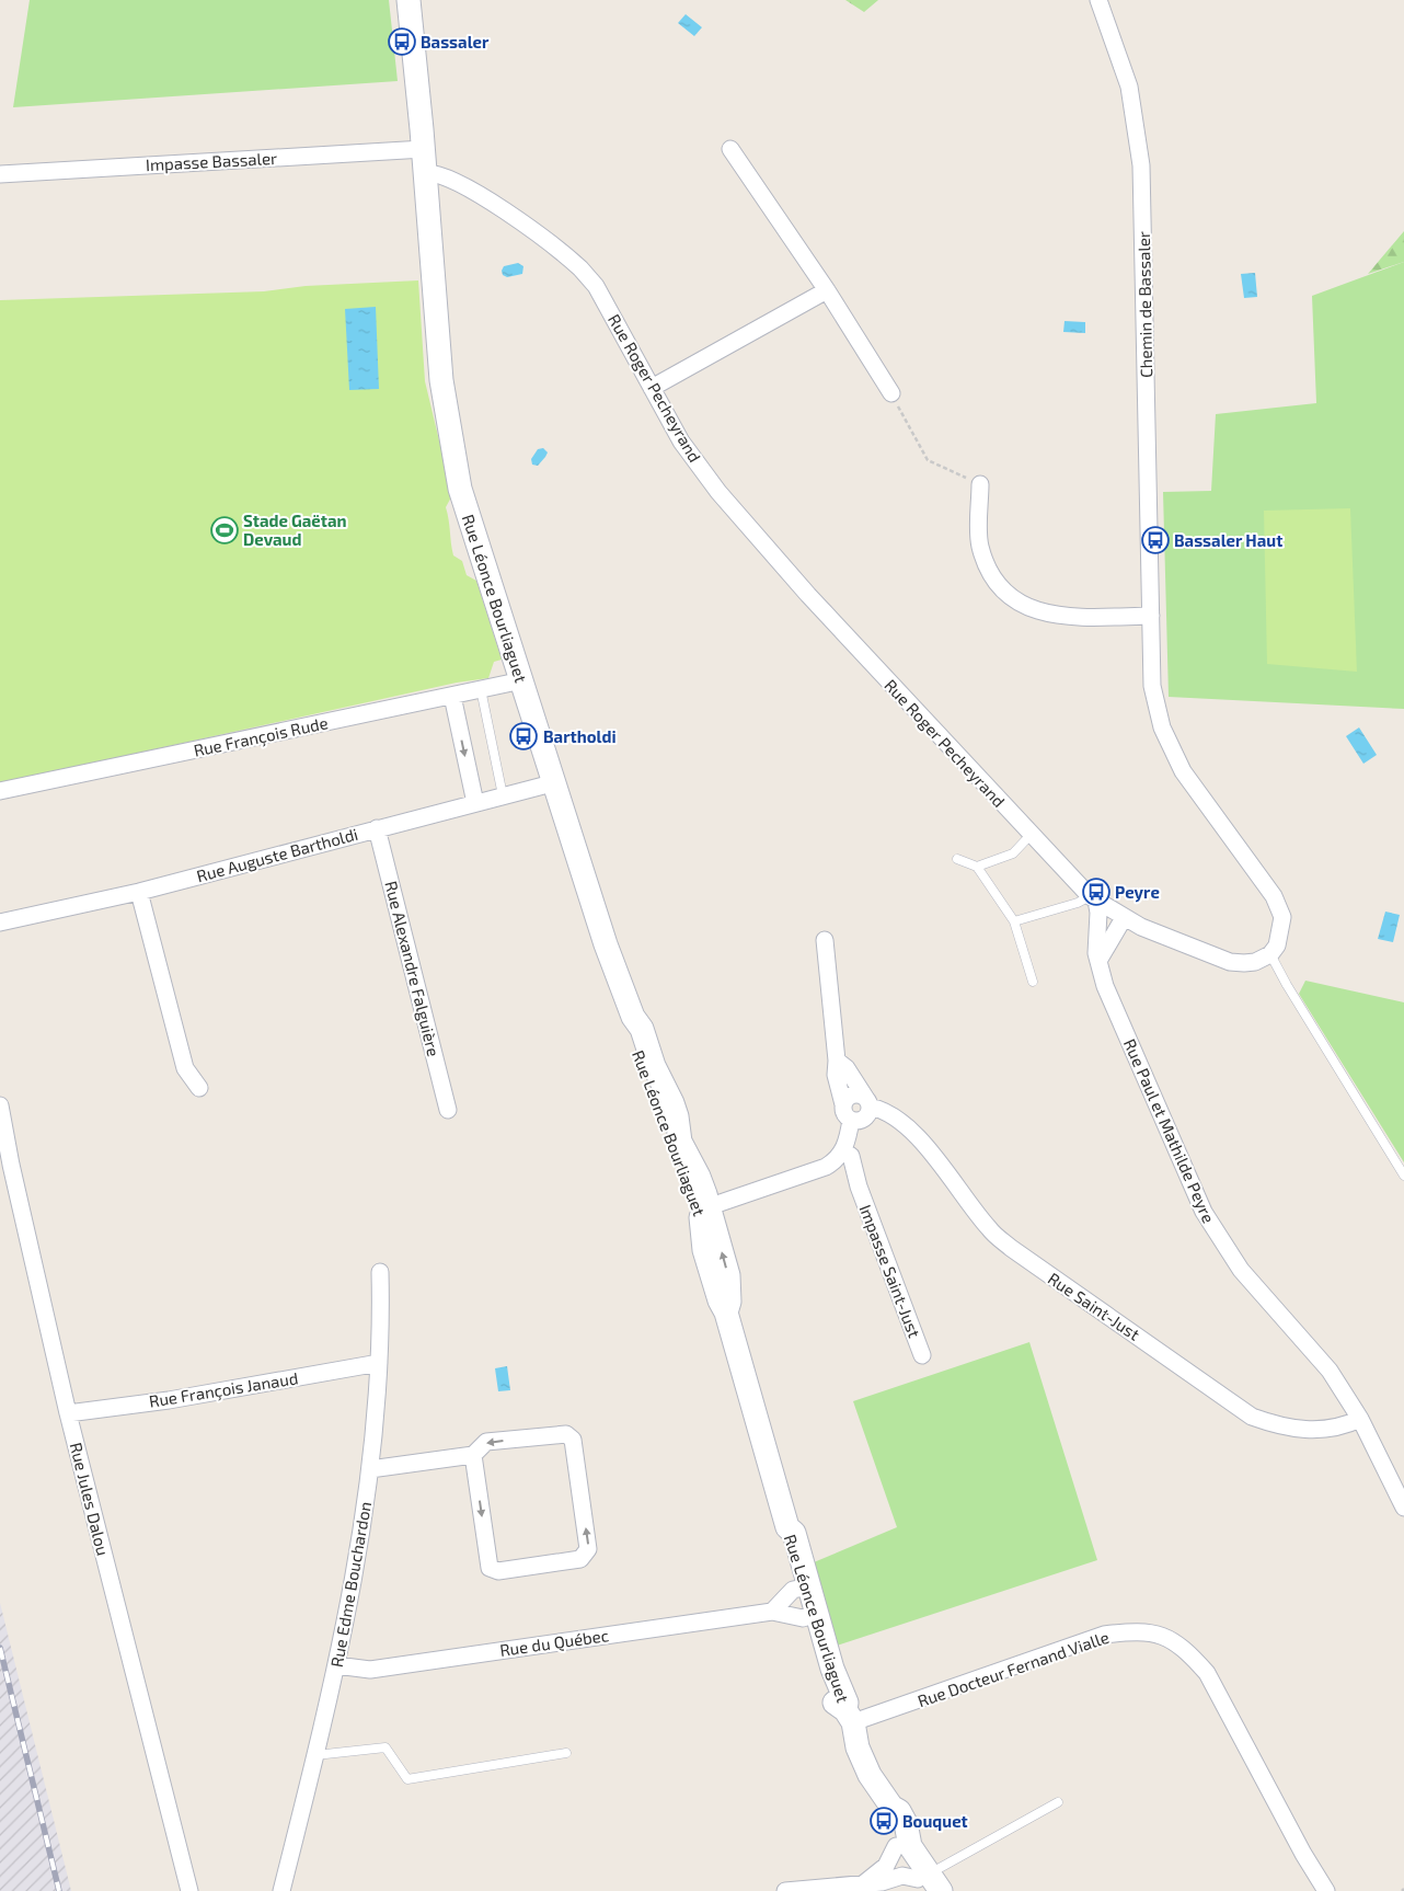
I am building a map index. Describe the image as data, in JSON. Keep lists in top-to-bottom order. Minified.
{"streets":{"main road":["Rue Léonce Bourliaguet"],"street":["Impasse Bassaler","Chemin de Bassaler","Rue Roger Pecheyrand","Rue François Rude","Rue Auguste Bartholdi","Rue Alexandre Falguière","Rue Paul et Mathilde Peyre","Impasse Saint-Just","Rue Saint-Just","Rue François Janaud","Rue Jules Dalou","Rue Edme Bouchardon","Rue du Québec","Rue Docteur Fernand Vialle"]},"crossings":[["Impasse Bassaler","Rue Roger Pecheyrand"],["Impasse Bassaler","Rue Léonce Bourliaguet"],["Rue Roger Pecheyrand","Rue Léonce Bourliaguet"],["Rue Roger Pecheyrand","Rue Paul et Mathilde Peyre"],["Rue Léonce Bourliaguet","Rue François Rude"],["Rue Léonce Bourliaguet","Rue Auguste Bartholdi"],["Rue Léonce Bourliaguet","Rue du Québec"],["Rue Léonce Bourliaguet","Rue Docteur Fernand Vialle"],["Rue Auguste Bartholdi","Rue Alexandre Falguière"],["Rue Paul et Mathilde Peyre","Rue Saint-Just"],["Rue François Janaud","Rue Jules Dalou"],["Rue François Janaud","Rue Edme Bouchardon"],["Rue Edme Bouchardon","Rue du Québec"]],"places":{"bus stop":["Bassaler","Bassaler Haut","Bartholdi","Peyre","Bouquet"],"sports":["Stade Gaëtan Devaud"]}}
